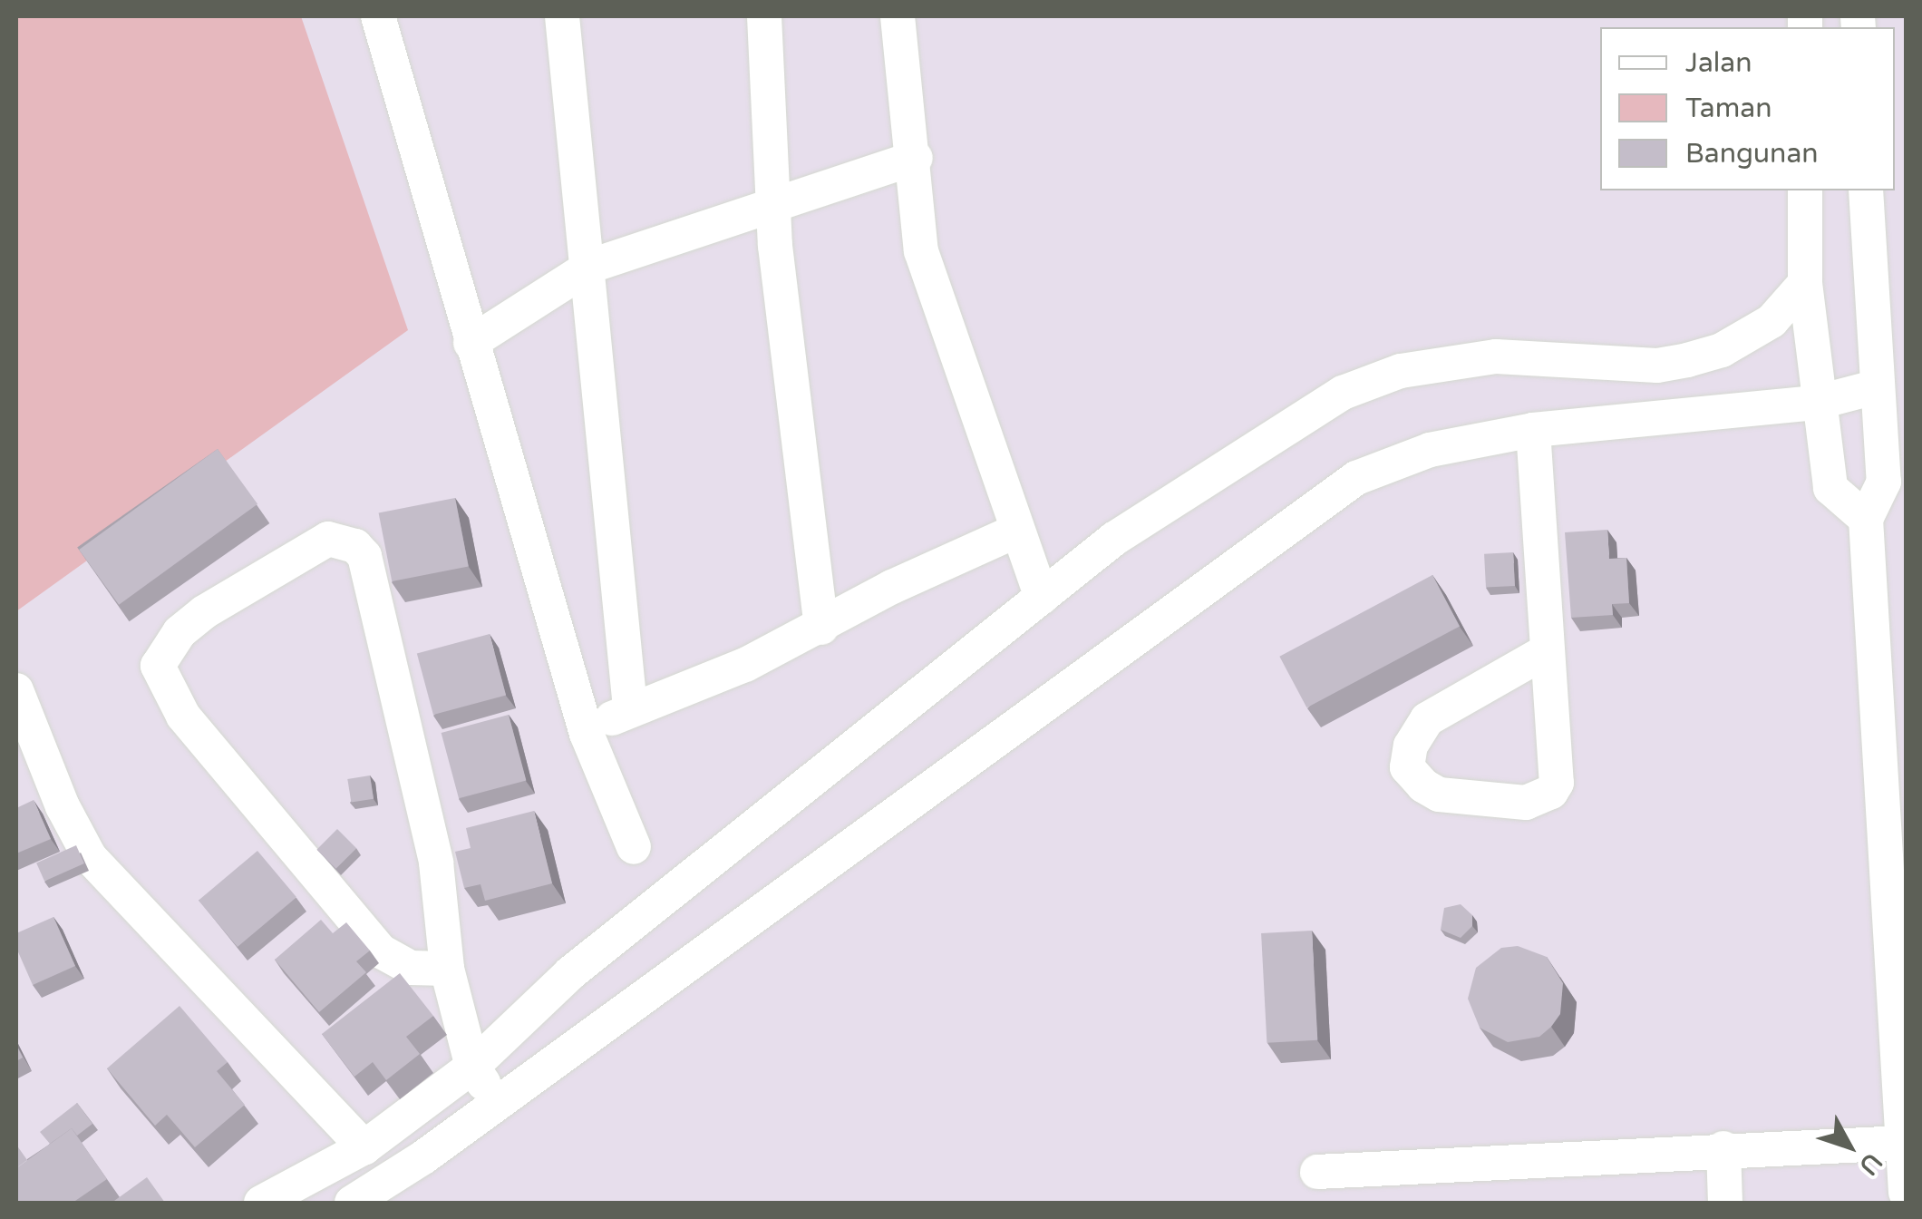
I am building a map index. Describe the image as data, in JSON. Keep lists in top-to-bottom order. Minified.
{"legend":["Jalan","Taman","Bangunan"],"north":"bottom right"}
